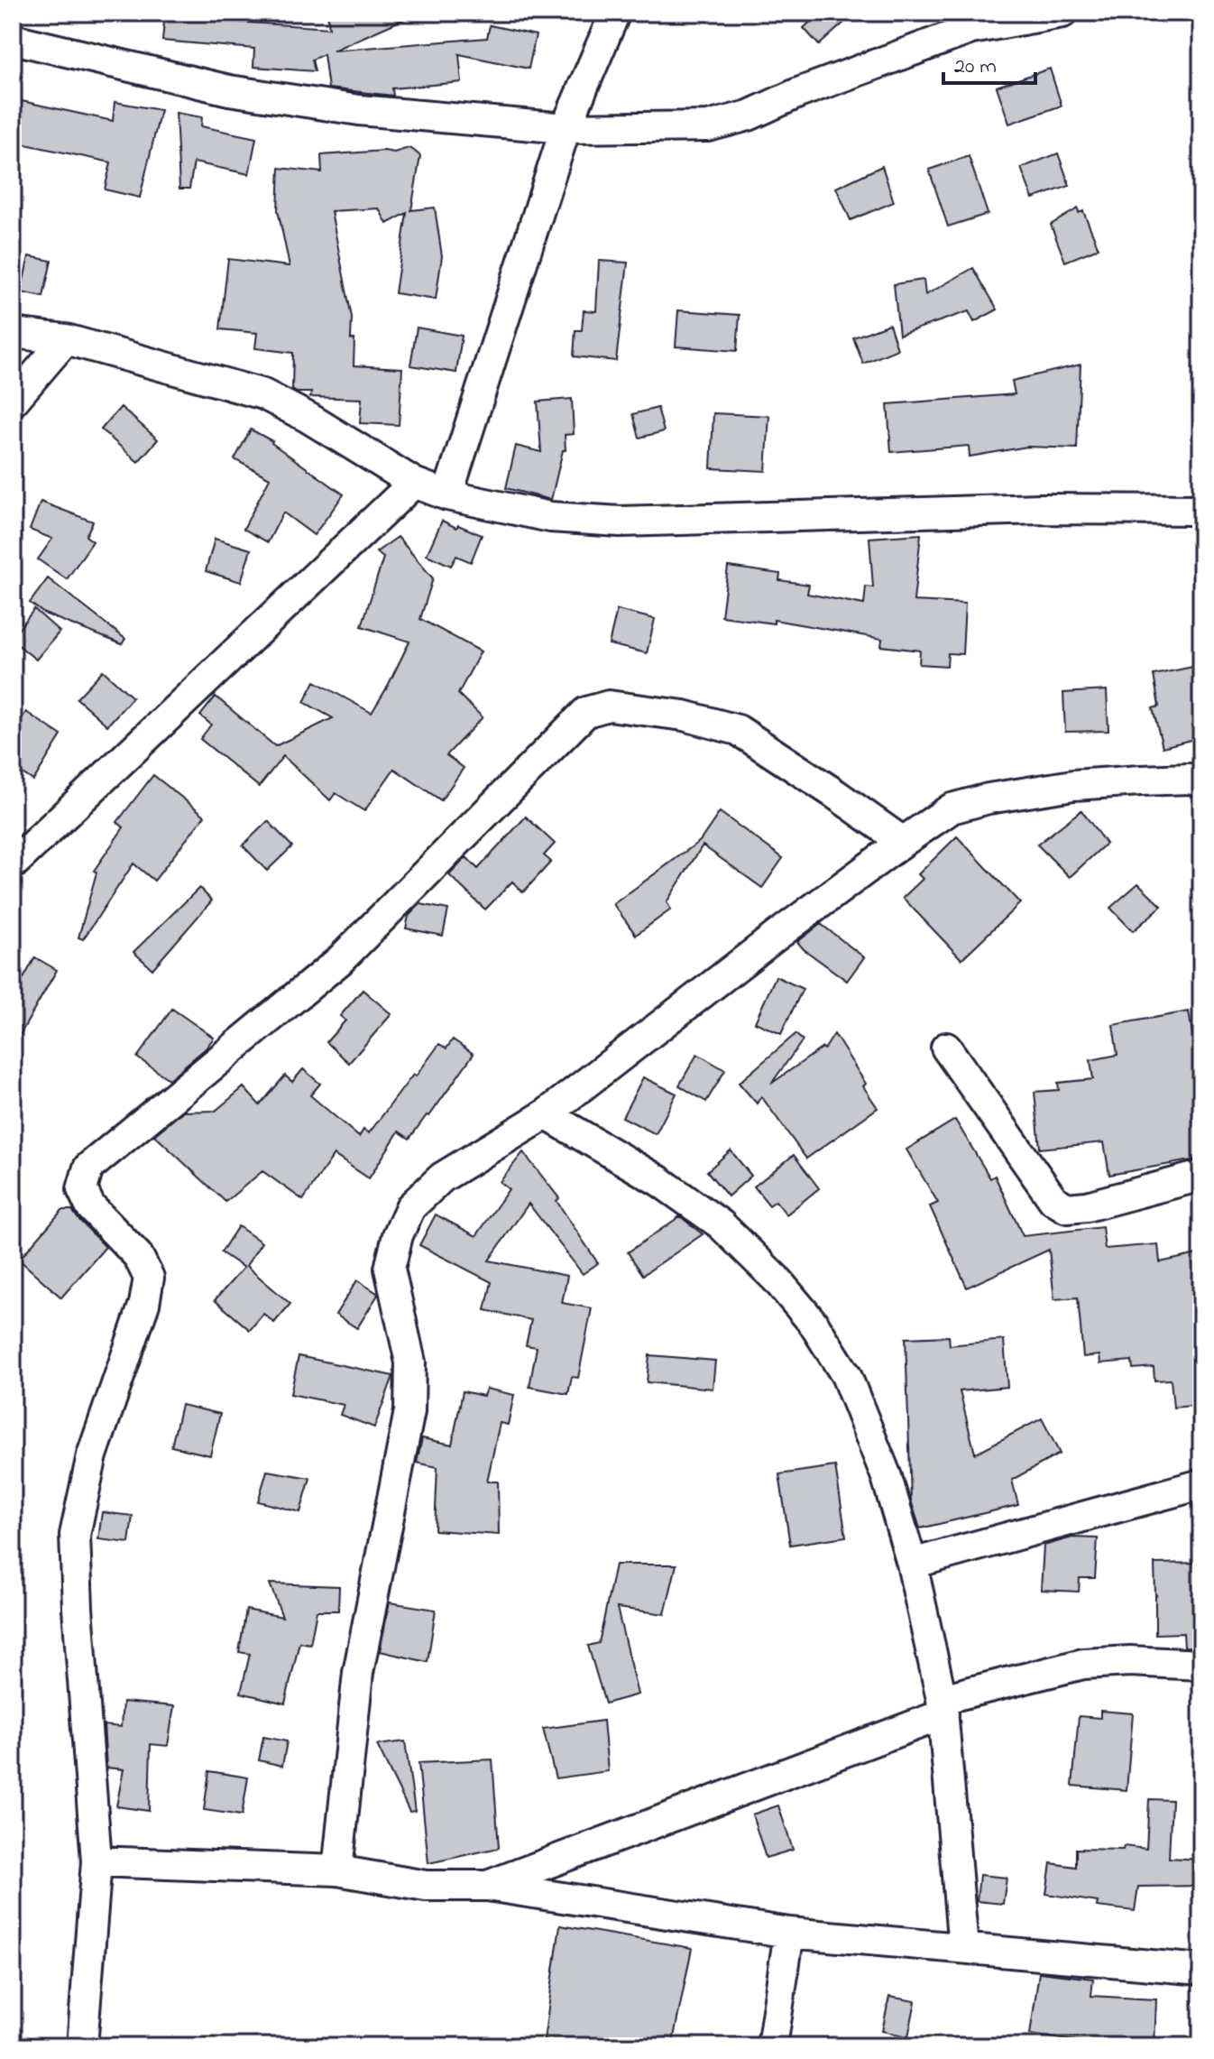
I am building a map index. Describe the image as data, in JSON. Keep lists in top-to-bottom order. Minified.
{"scale_bar":"20 m"}
